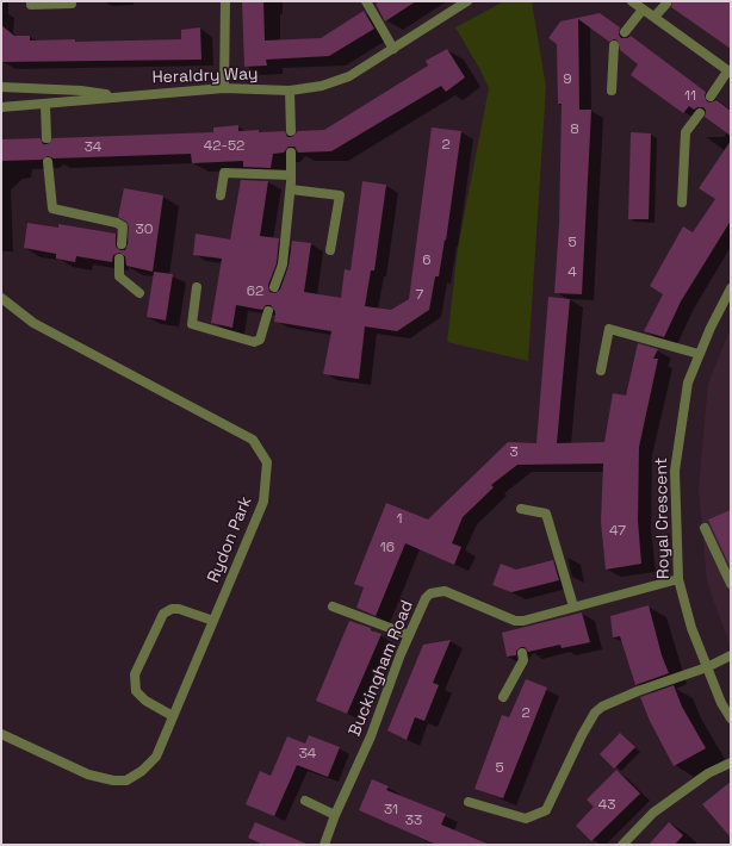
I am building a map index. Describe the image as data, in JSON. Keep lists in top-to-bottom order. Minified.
{"streets":{"street":["Heraldry Way","Royal Crescent","Rydon Park","Buckingham Road"]},"crossings":[["Royal Crescent","Buckingham Road"]],"house_numbers":["9","11","8","2","42-52","34","30","5","6","4","62","7","3","1","47","16","2","34","5","43","31","33"]}
